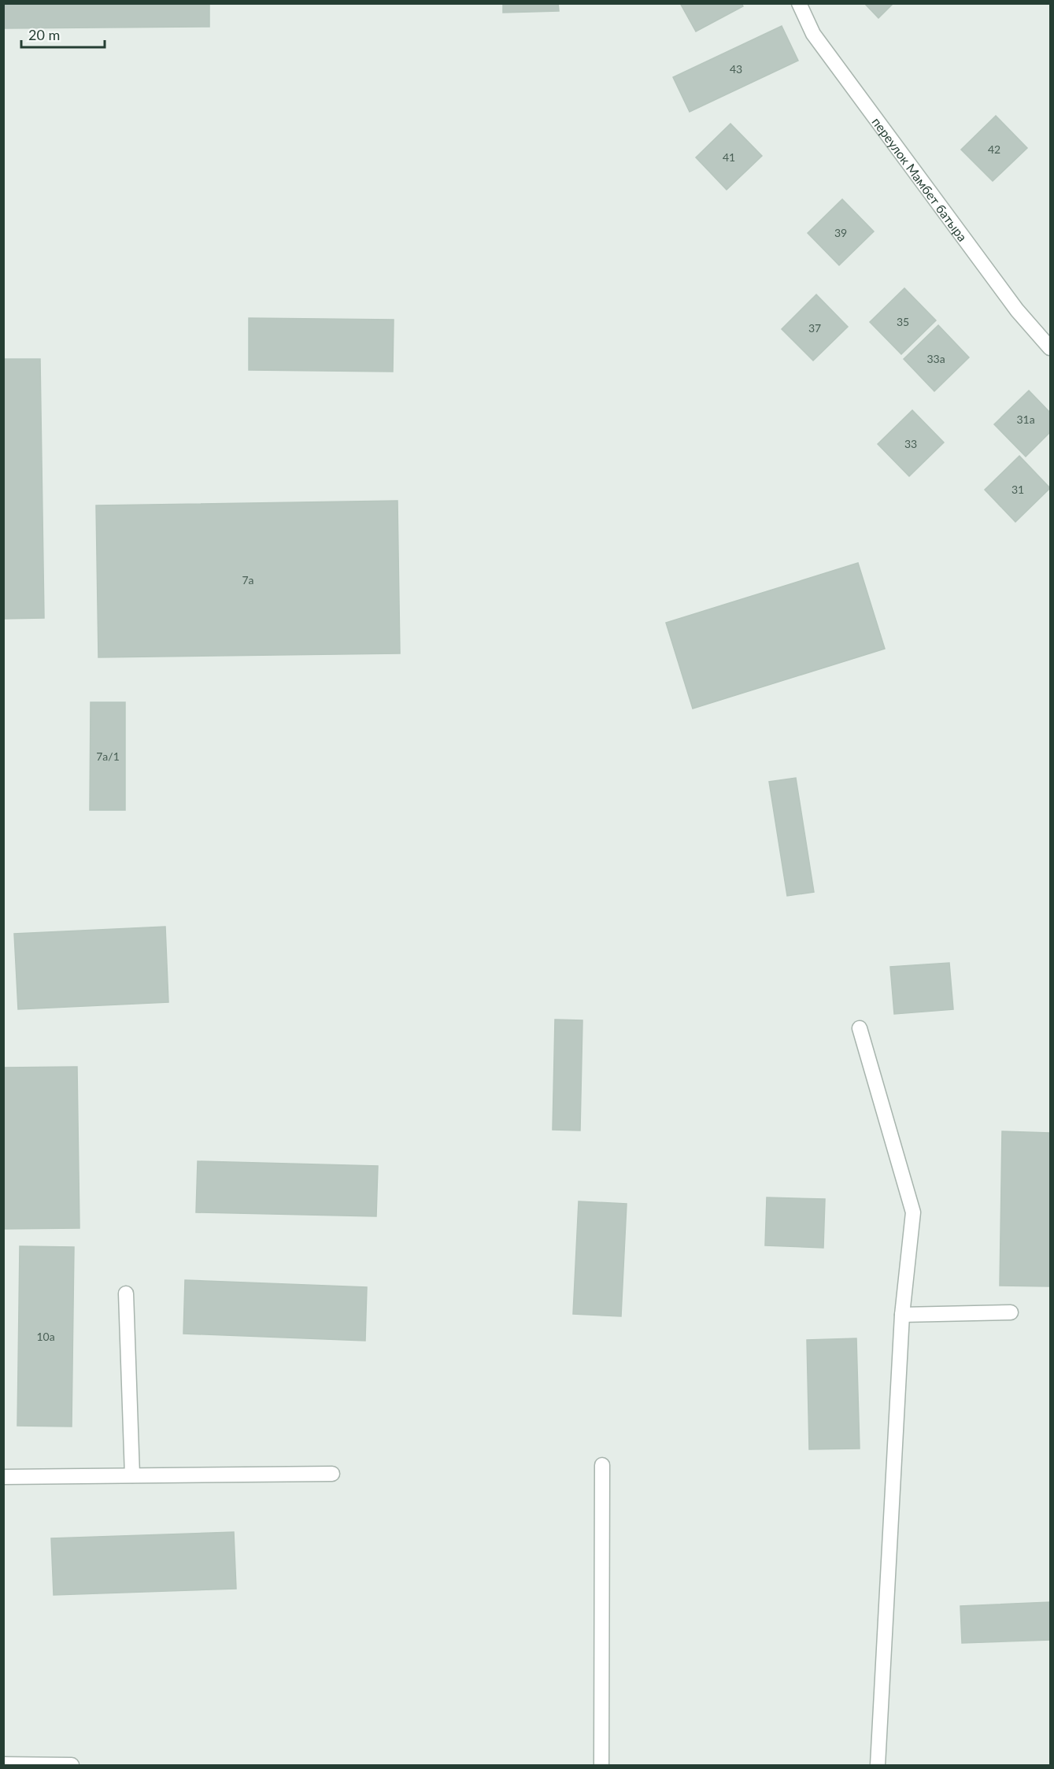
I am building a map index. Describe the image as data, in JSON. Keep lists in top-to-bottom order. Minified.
{"streets":{"street":["переулок Мамбет батыра"]},"house_numbers":["43","42","41","39","35","37","33а","31а","33","31","7а","7а/1","10а"],"scale_bar":"20 m"}
